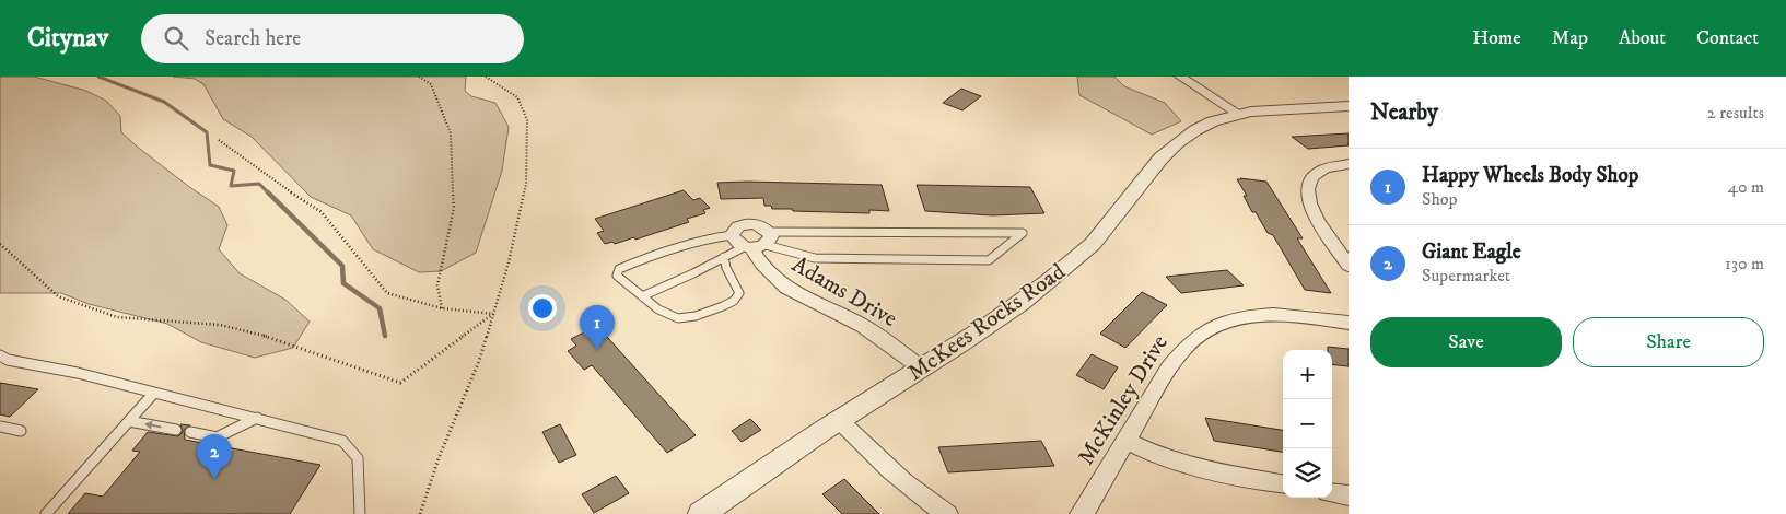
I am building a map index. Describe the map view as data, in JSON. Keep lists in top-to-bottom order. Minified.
{"streets":{"street":["Adams Drive","McKees Rocks Road","McKinley Drive"]},"crossings":[["Adams Drive","McKees Rocks Road"]],"page":{"header":"Citynav","search":"Search here","nav":["Home","Map","About","Contact"],"heading":["Nearby","2 results"],"list":[{"mark":"1","name":"Happy Wheels Body Shop","note":"Shop","value":"40 m"},{"mark":"2","name":"Giant Eagle","note":"Supermarket","value":"130 m"}],"buttons":["Save","Share"],"pins":["1","2"],"map_buttons":["+","−"]}}
